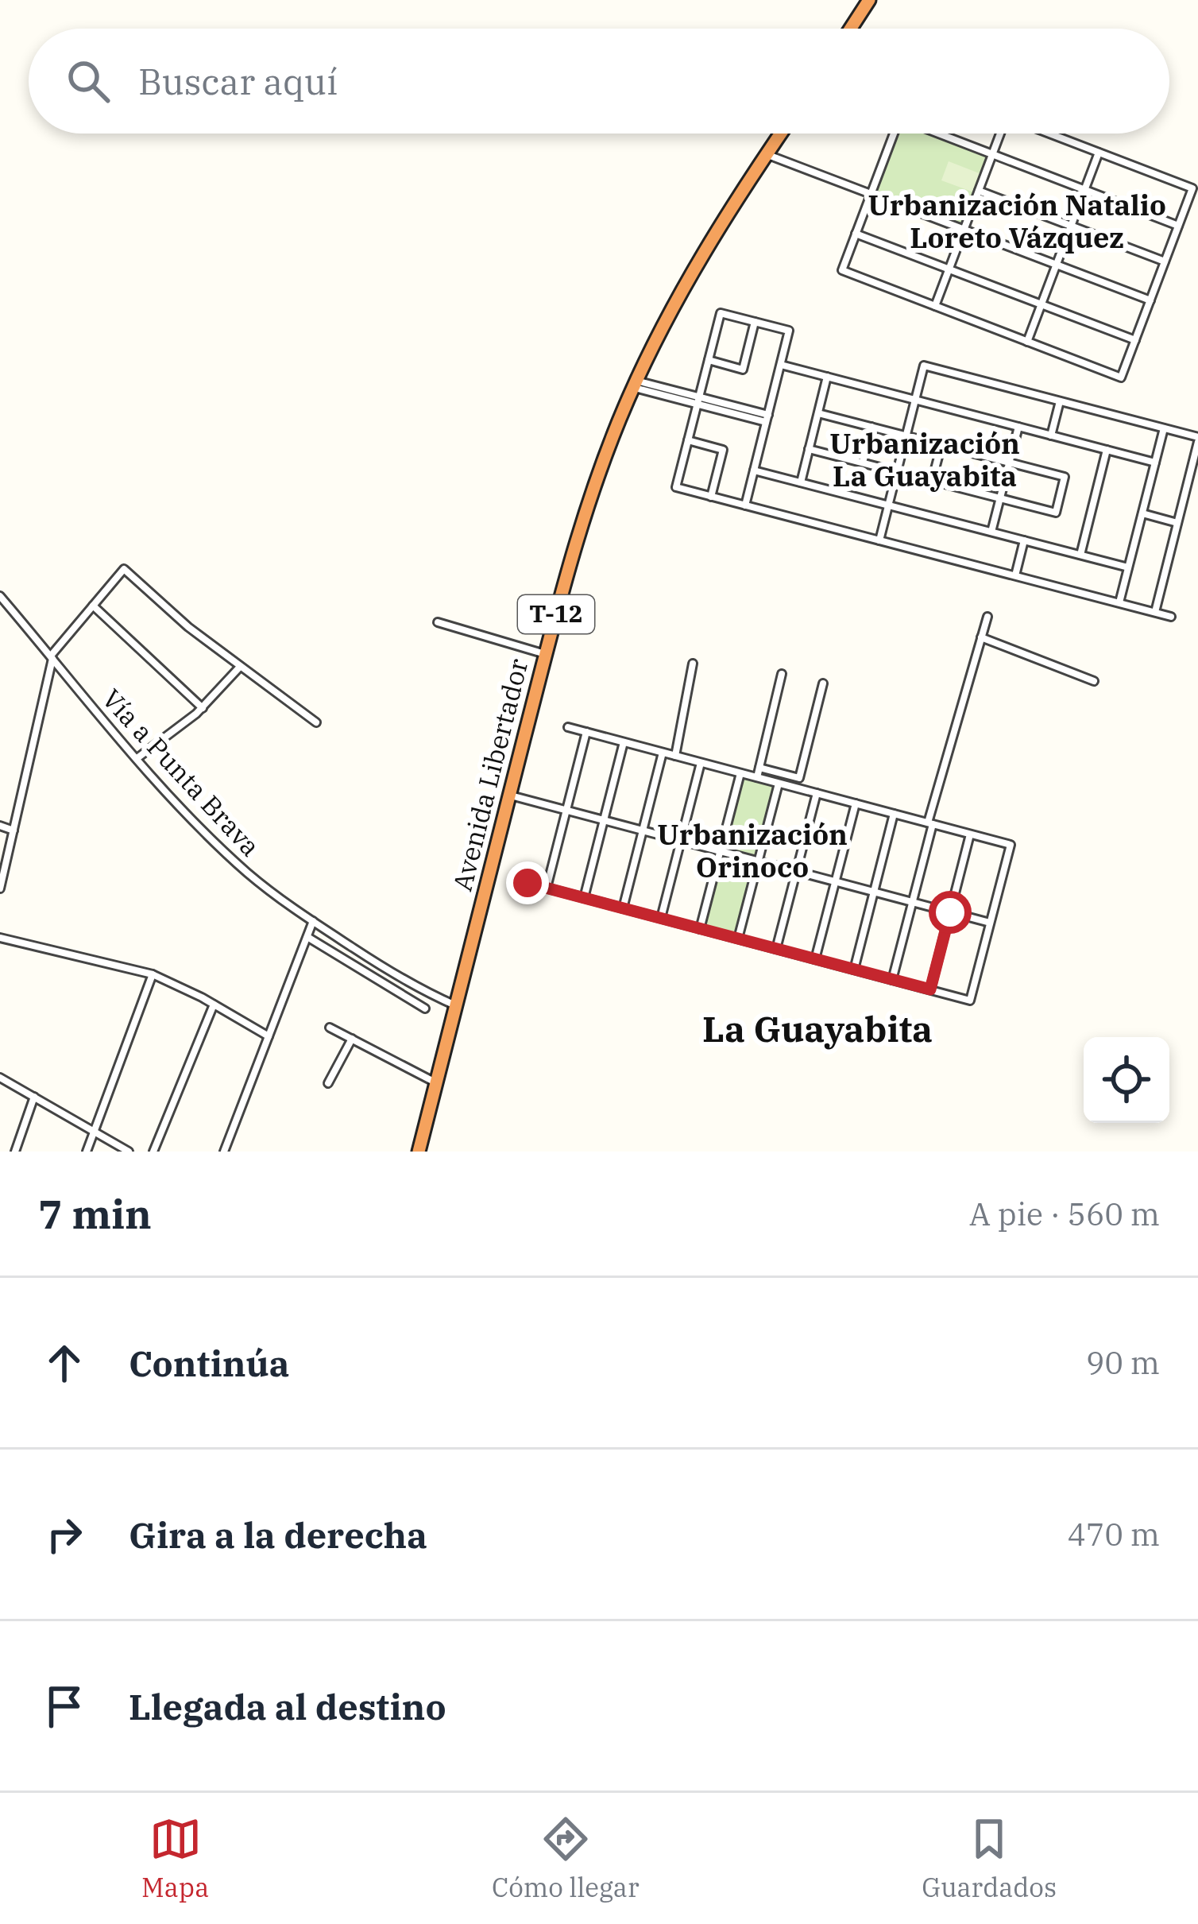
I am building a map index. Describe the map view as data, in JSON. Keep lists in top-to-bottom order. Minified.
{"streets":{"highway":["T-12","Avenida Libertador"],"street":["Vía a Punta Brava"]},"crossings":[["Vía a Punta Brava","Avenida Libertador"]],"districts":["Urbanización Natalio Loreto Vázquez","Urbanización La Guayabita","Urbanización Orinoco","La Guayabita"],"page":{"search":"Buscar aquí","heading":["7 min","A pie · 560 m"],"list":[["Continúa","90 m"],["Gira a la derecha","470 m"],"Llegada al destino"],"nav":["Mapa","Cómo llegar","Guardados"]}}
